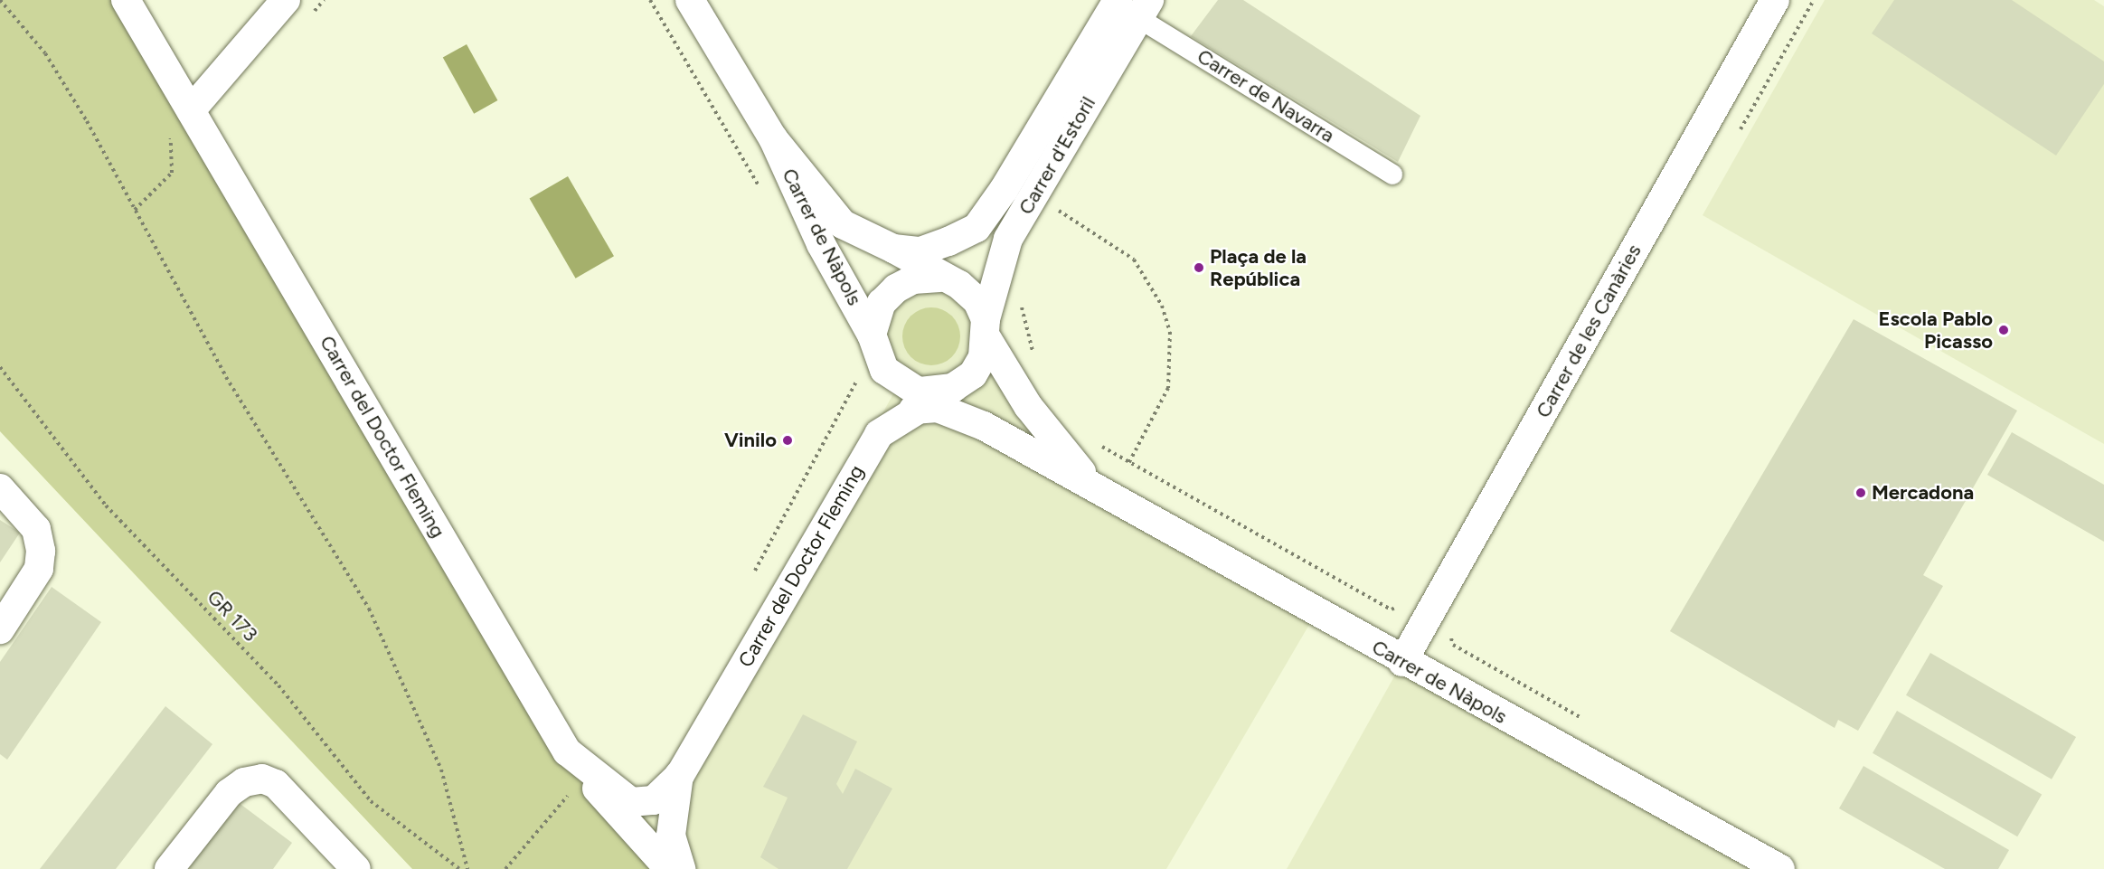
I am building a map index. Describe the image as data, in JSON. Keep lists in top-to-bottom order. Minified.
{"streets":{"street":["Carrer de Navarra","Carrer d'Estoril","Carrer de Nàpols","Carrer de les Canàries","Carrer del Doctor Fleming"],"path":["GR 173"]},"crossings":[["Carrer de Navarra","Carrer d'Estoril"],["Carrer d'Estoril","Carrer de Nàpols"],["Carrer d'Estoril","Carrer del Doctor Fleming"],["Carrer de Nàpols","Carrer de les Canàries"],["Carrer de Nàpols","Carrer del Doctor Fleming"]],"places":["Plaça de la República","Escola Pablo Picasso","Vinilo","Mercadona"]}
